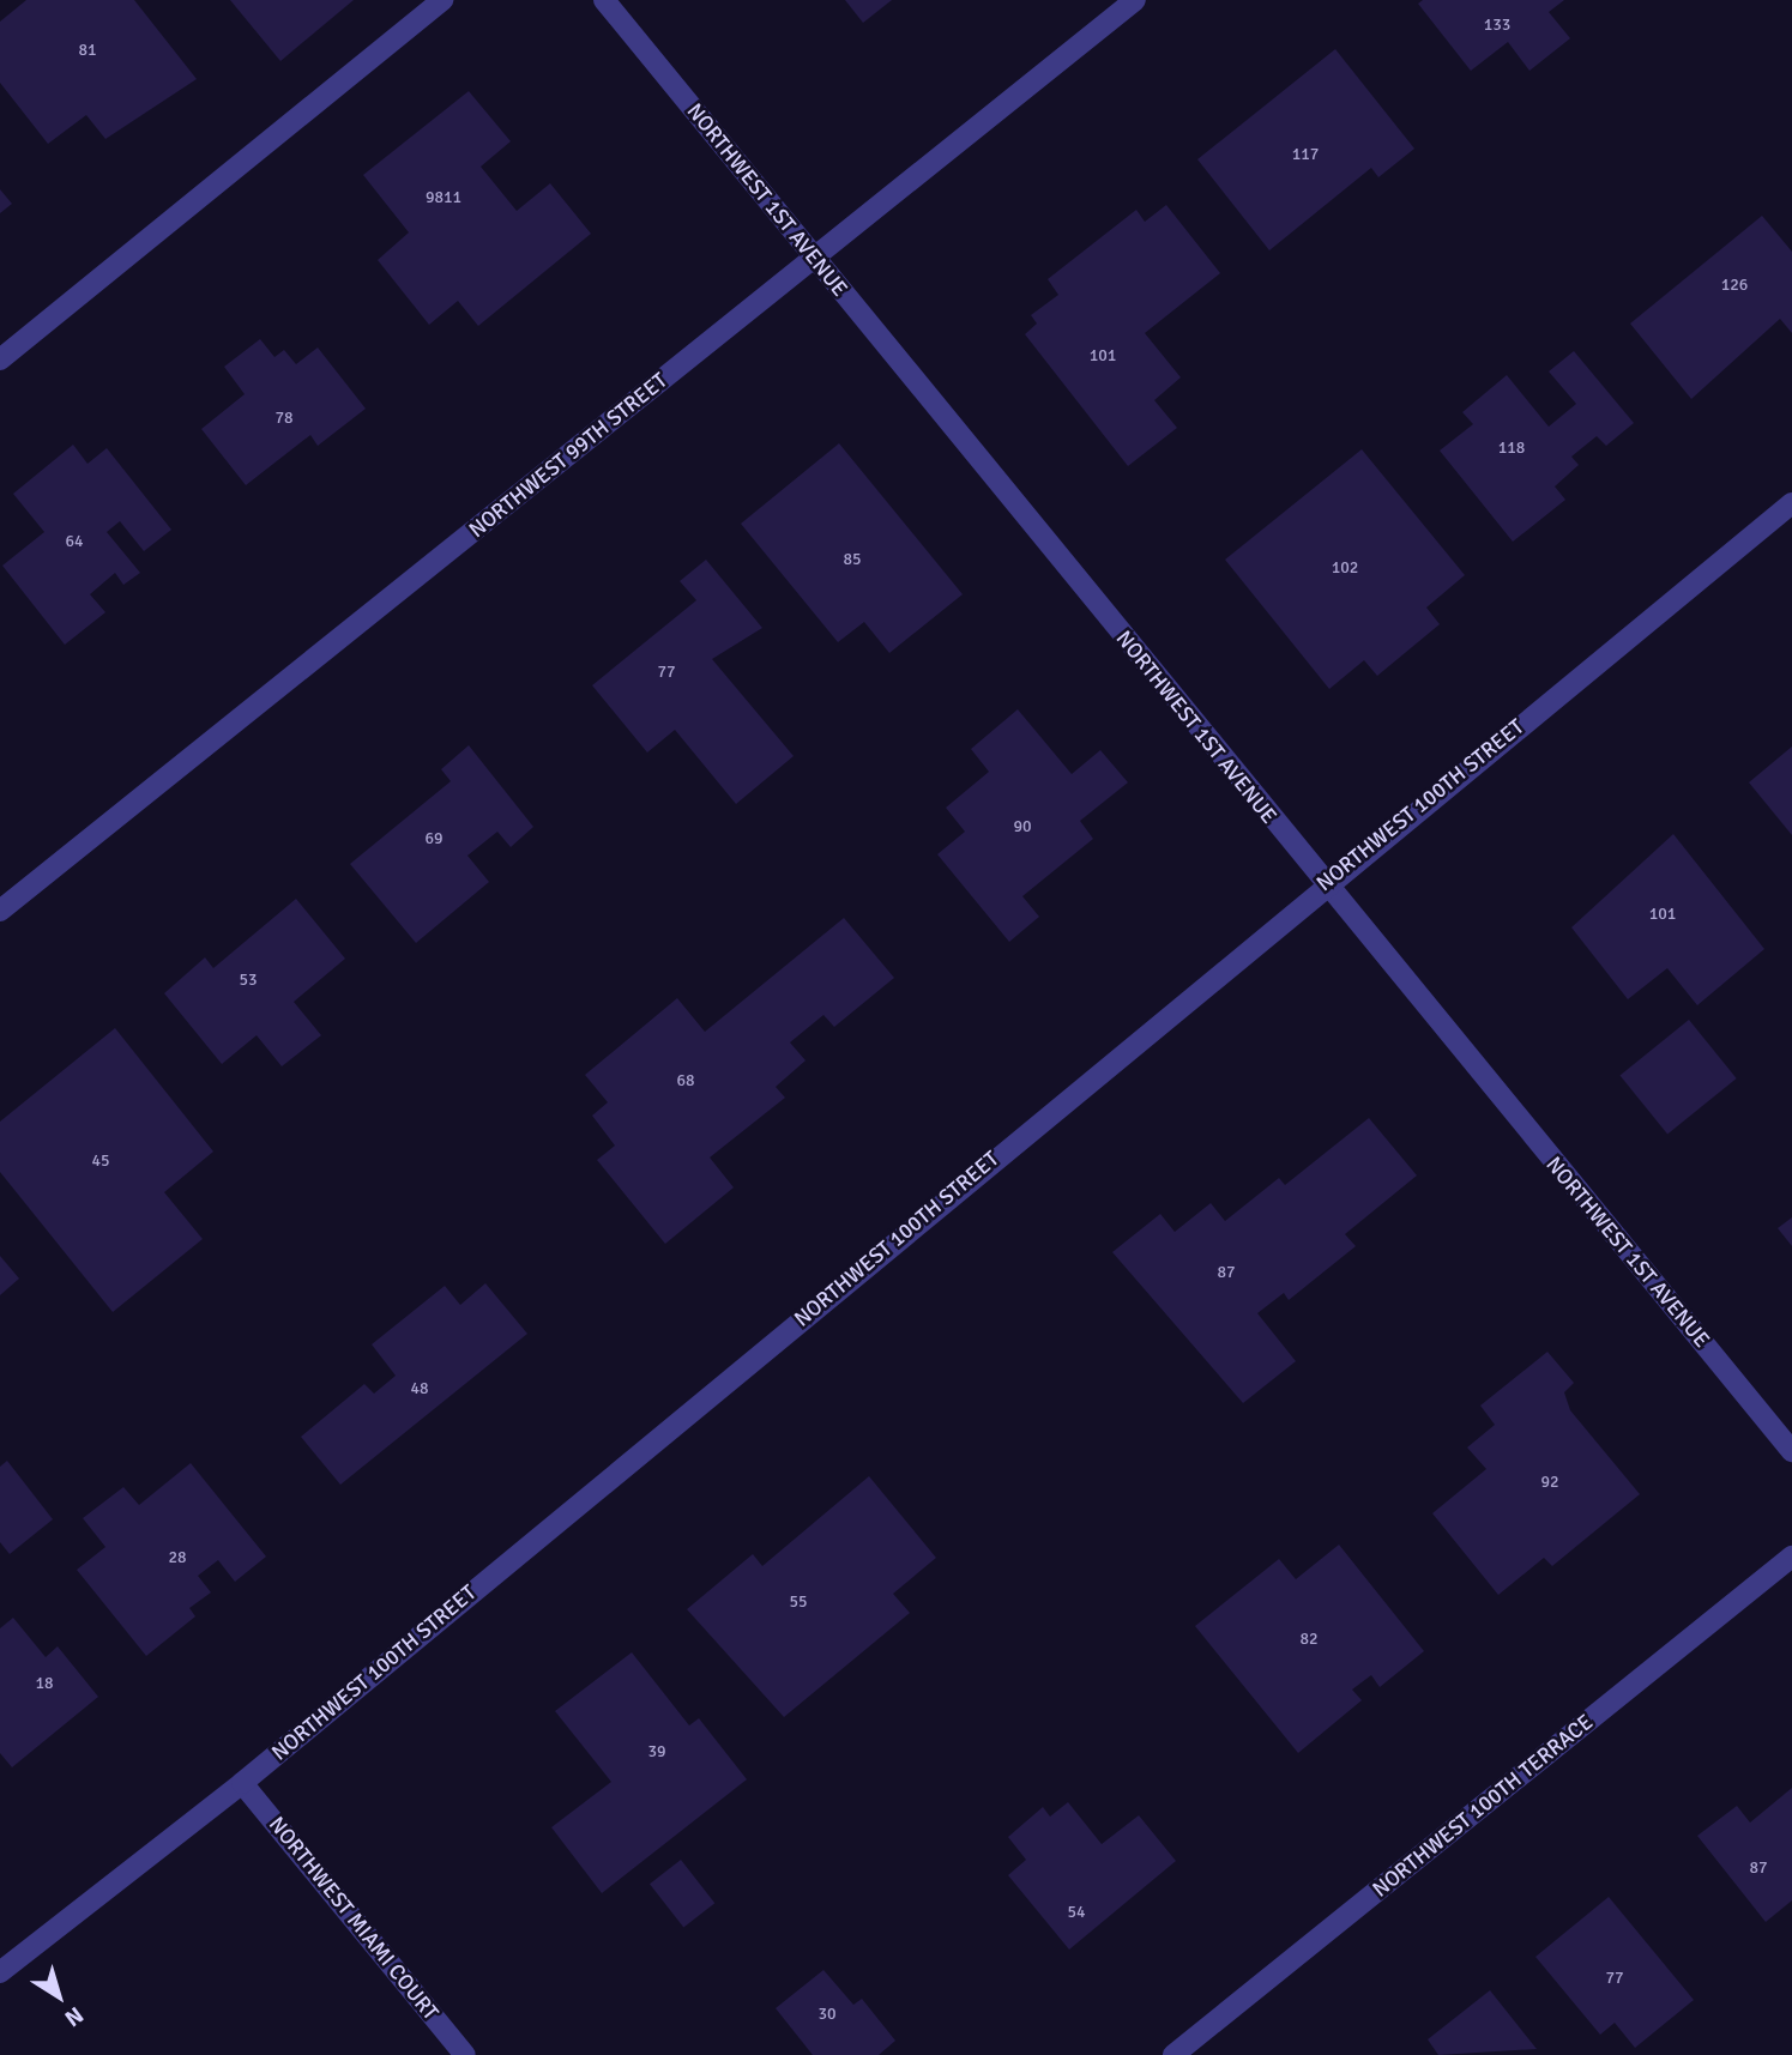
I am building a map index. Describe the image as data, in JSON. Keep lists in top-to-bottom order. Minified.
{"streets":{"street":["NORTHWEST 1ST AVENUE","NORTHWEST 99TH STREET","NORTHWEST 100TH STREET","NORTHWEST 100TH TERRACE","NORTHWEST MIAMI COURT"]},"crossings":[["NORTHWEST 1ST AVENUE","NORTHWEST 99TH STREET"],["NORTHWEST 1ST AVENUE","NORTHWEST 100TH STREET"],["NORTHWEST 100TH STREET","NORTHWEST MIAMI COURT"]],"house_numbers":["133","81","117","9811","126","101","78","118","64","85","102","77","90","69","101","53","68","45","87","48","92","28","55","82","18","39","87","54","77","30"],"north":"bottom right"}
